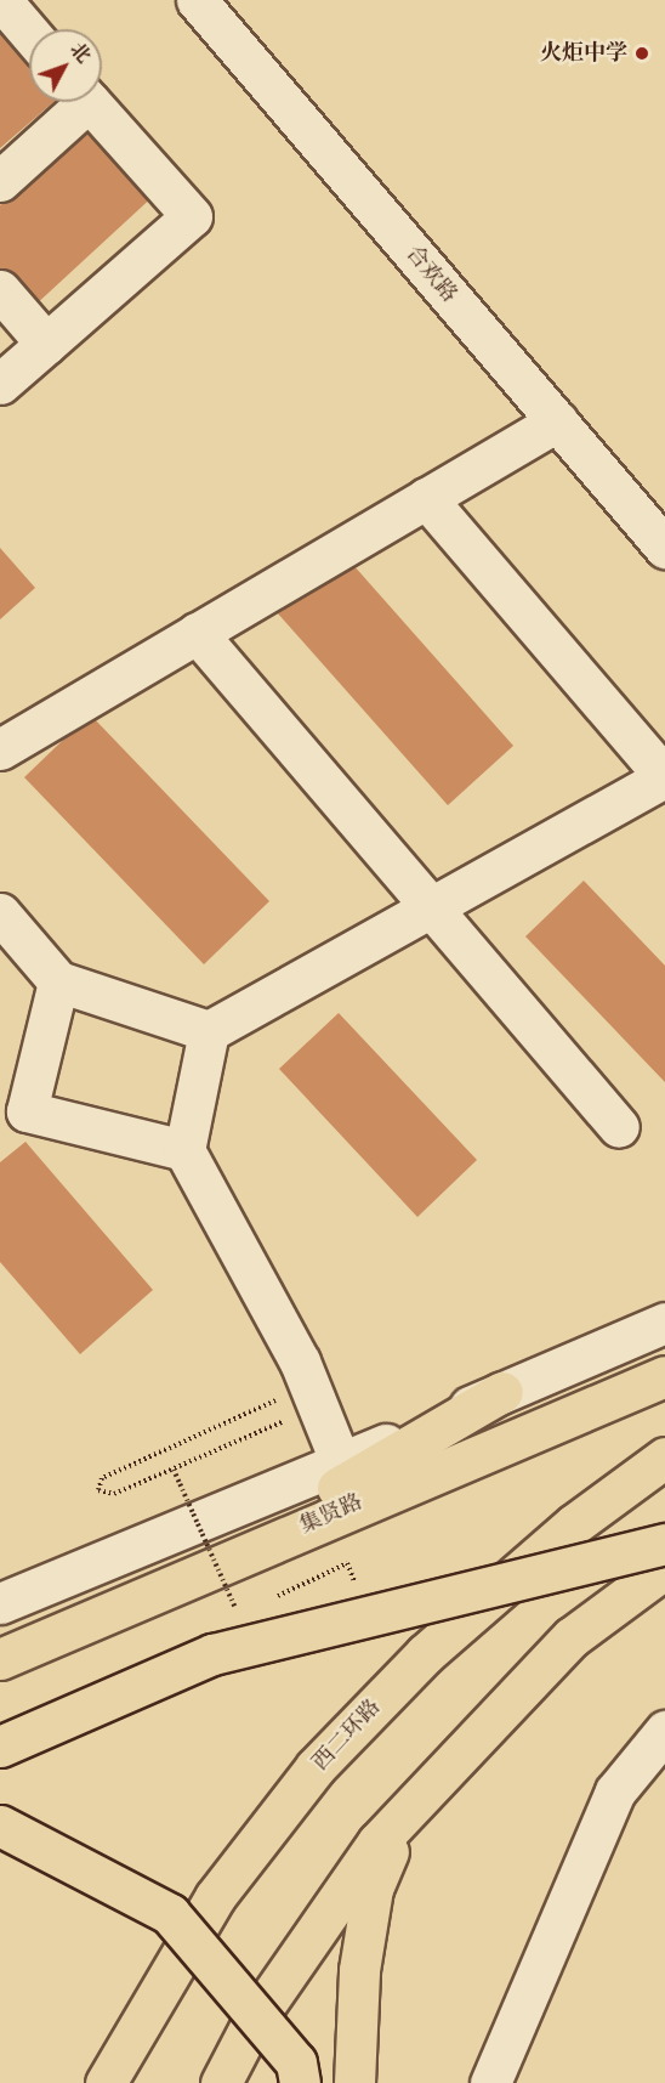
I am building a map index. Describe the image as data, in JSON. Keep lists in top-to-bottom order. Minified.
{"streets":{"highway":["集贤路","西二环路"],"street":["合欢路"]},"places":["火炬中学"],"north":"top right"}
